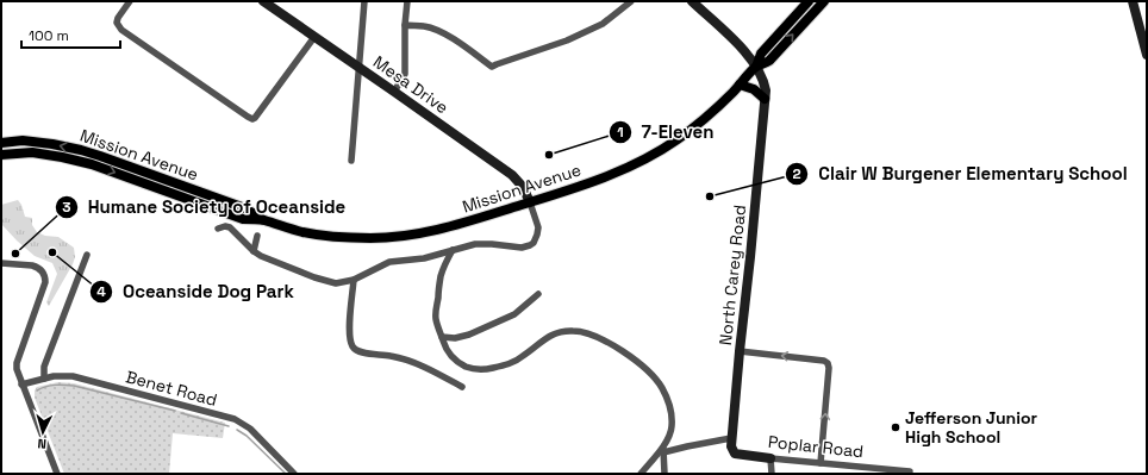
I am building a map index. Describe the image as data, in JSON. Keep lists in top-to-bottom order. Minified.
{"streets":{"main road":["Mission Avenue"],"street":["Mesa Drive","North Carey Road","Benet Road","Poplar Road"]},"crossings":[["Mesa Drive","Mission Avenue"],["Mission Avenue","North Carey Road"],["North Carey Road","Poplar Road"]],"places":["7-Eleven","Clair W Burgener Elementary School","Oceanside Dog Park","Humane Society of Oceanside","Jefferson Junior High School"],"scale_bar":"100 m","north":"bottom"}
